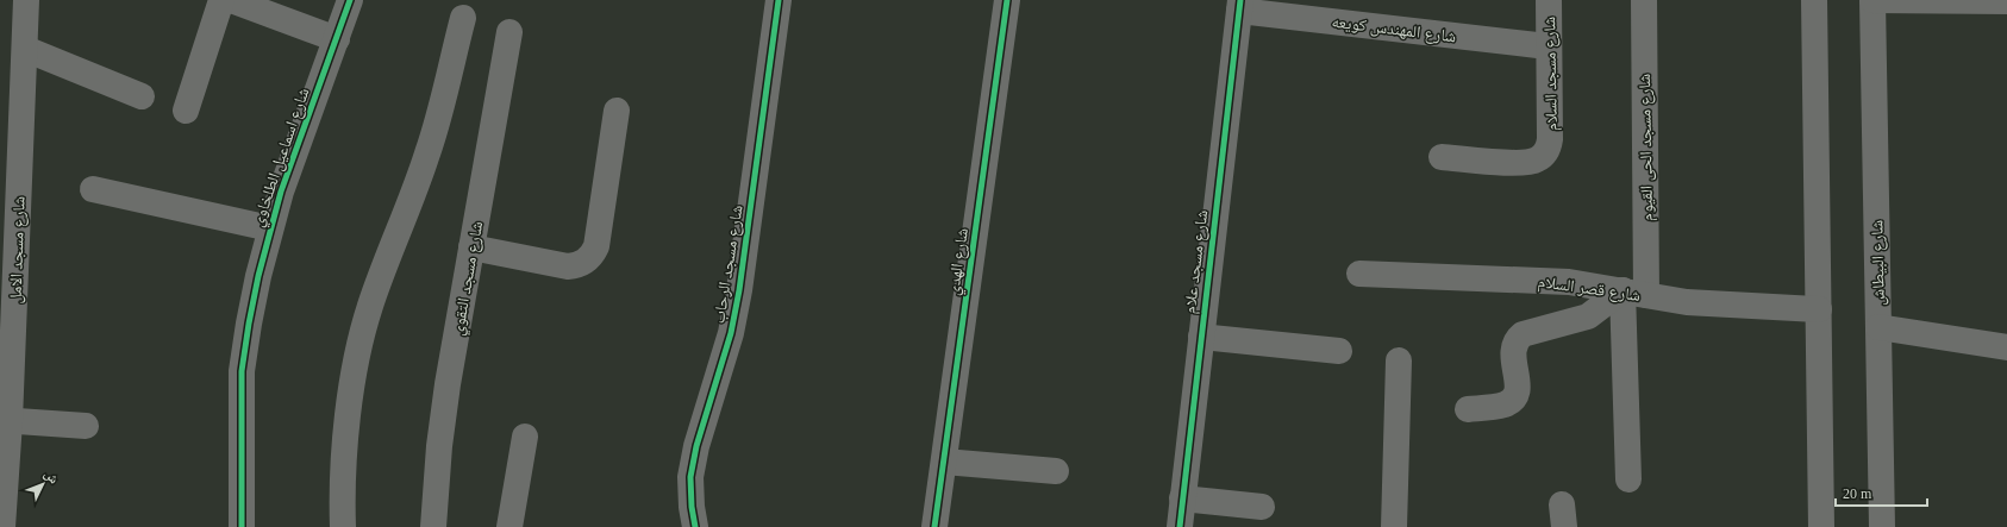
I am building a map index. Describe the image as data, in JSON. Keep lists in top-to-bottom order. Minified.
{"streets":{"street":["شارع المهندس كويعه","شارع مسجد السلام","شارع مسجد الحى القيوم","شارع اسماعيل الطلخاوي","شارع مسجد الامل","شارع الهدي","شارع مسجد علام","شارع البيطاش","شارع مسجد الرحاب","شارع مسجد التقوي","شارع قصر السلام"]},"crossings":[["شارع المهندس كويعه","شارع مسجد السلام"],["شارع المهندس كويعه","شارع مسجد علام"],["شارع مسجد الحى القيوم","شارع قصر السلام"]],"scale_bar":"20 m","north":"top right"}
